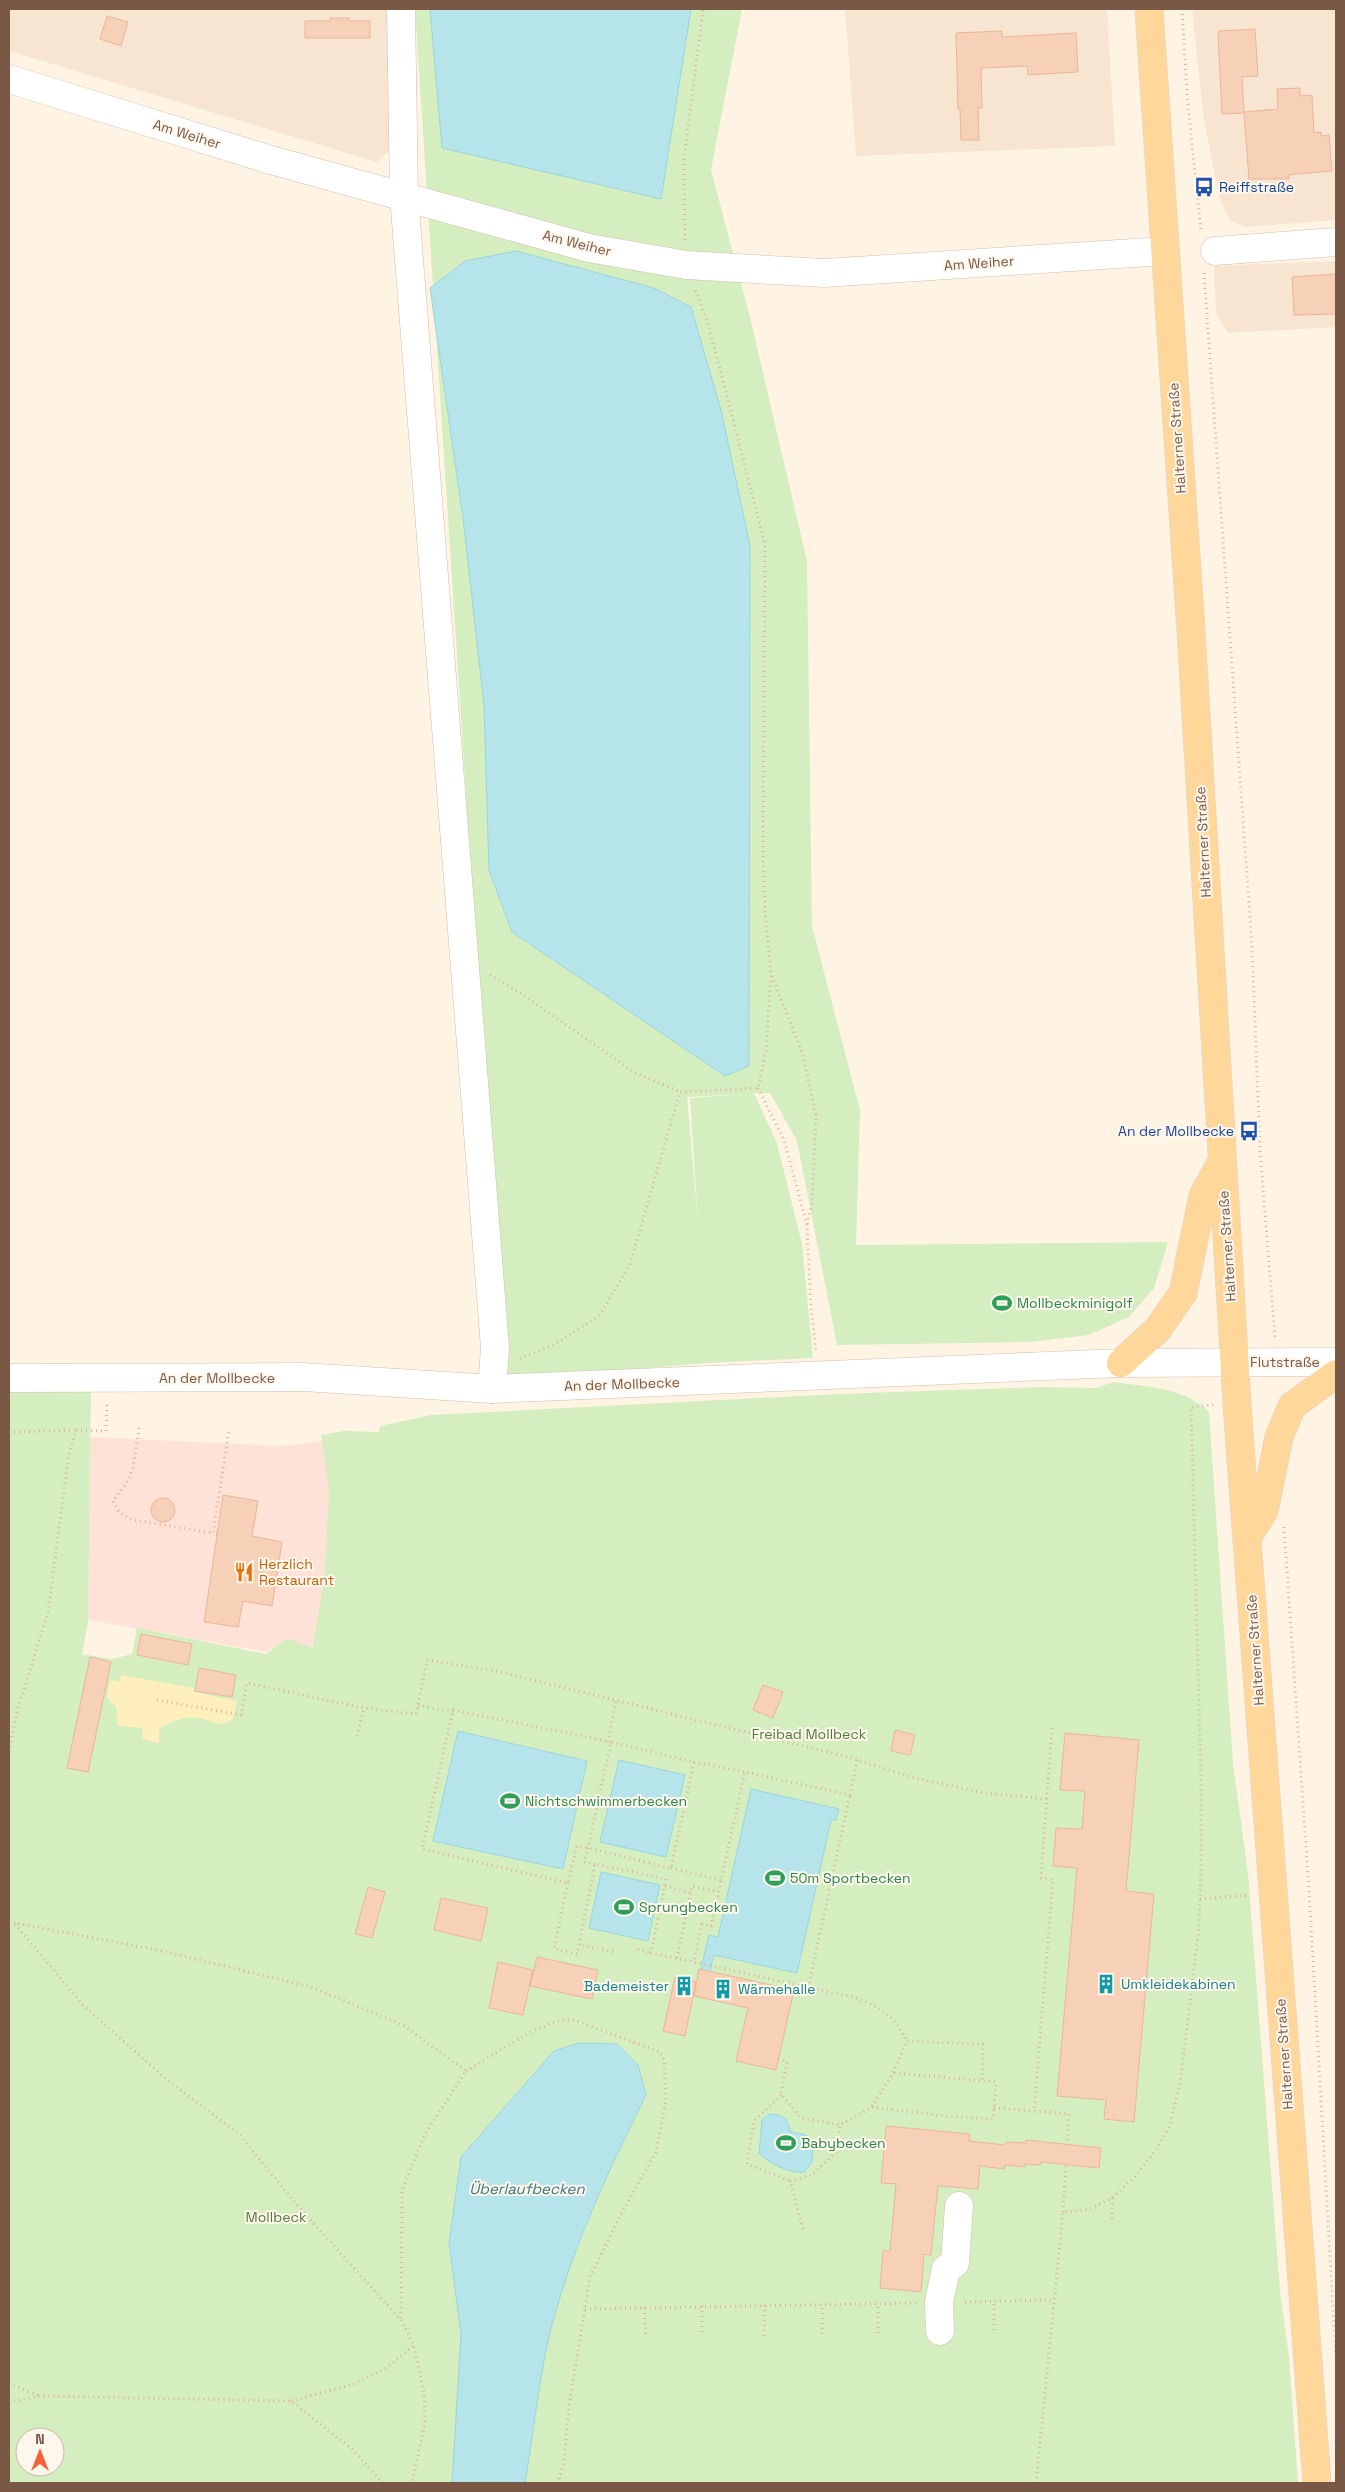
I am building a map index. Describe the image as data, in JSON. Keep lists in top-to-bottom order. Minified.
{"streets":{"main road":["Halterner Straße"],"street":["Am Weiher","Flutstraße","An der Mollbecke"]},"crossings":[["Am Weiher","Halterner Straße"],["Halterner Straße","Flutstraße"],["Halterner Straße","An der Mollbecke"],["Flutstraße","An der Mollbecke"]],"water":["Überlaufbecken"],"parks":["Freibad Mollbeck","Mollbeck"],"places":{"bus stop":["Reiffstraße","An der Mollbecke"],"sports":["Mollbeckminigolf","Nichtschwimmerbecken","50m Sportbecken","Sprungbecken","Babybecken"],"restaurant":["Herzlich Restaurant"],"building":["Umkleidekabinen","Bademeister","Wärmehalle"]},"north":"top"}
